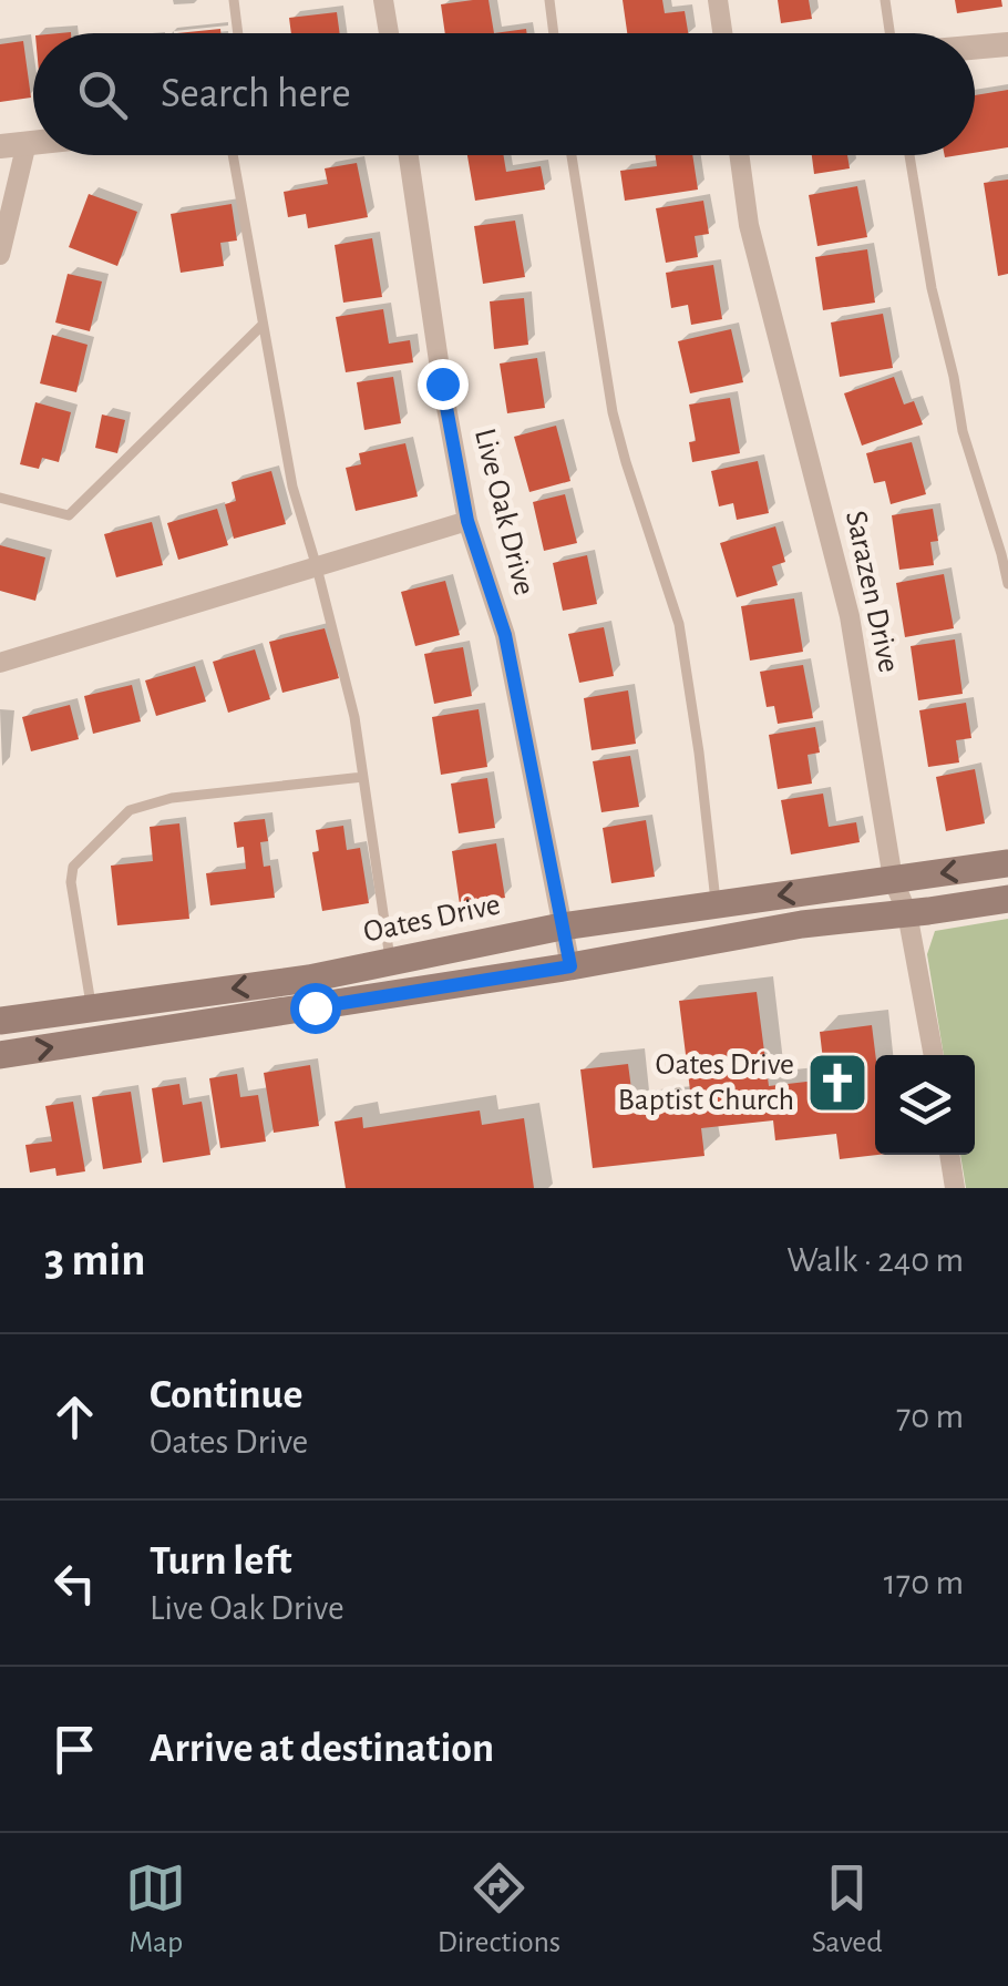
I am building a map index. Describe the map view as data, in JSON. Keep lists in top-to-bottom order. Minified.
{"streets":{"main road":["Oates Drive"],"street":["Live Oak Drive","Sarazen Drive"]},"crossings":[["Live Oak Drive","Oates Drive"],["Sarazen Drive","Oates Drive"]],"places":{"church":["Oates Drive Baptist Church"]},"page":{"search":"Search here","heading":["3 min","Walk · 240 m"],"list":[["Continue","Oates Drive","70 m"],["Turn left","Live Oak Drive","170 m"],"Arrive at destination"],"nav":["Map","Directions","Saved"]}}
